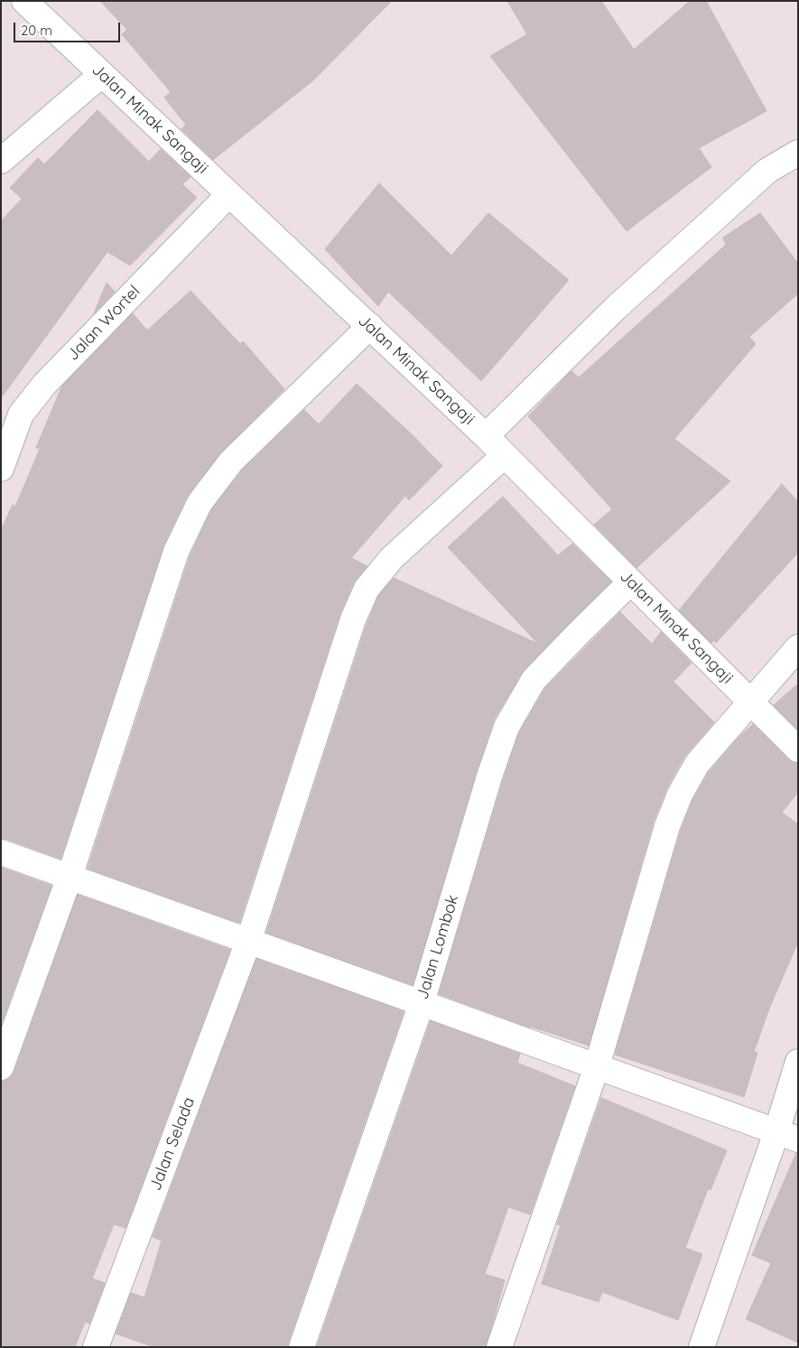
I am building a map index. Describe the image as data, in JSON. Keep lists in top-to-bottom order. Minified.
{"streets":{"street":["Jalan Minak Sangaji","Jalan Wortel","Jalan Lombok","Jalan Selada"]},"crossings":[["Jalan Minak Sangaji","Jalan Wortel"],["Jalan Minak Sangaji","Jalan Lombok"],["Jalan Minak Sangaji","Jalan Selada"]],"scale_bar":"20 m"}
